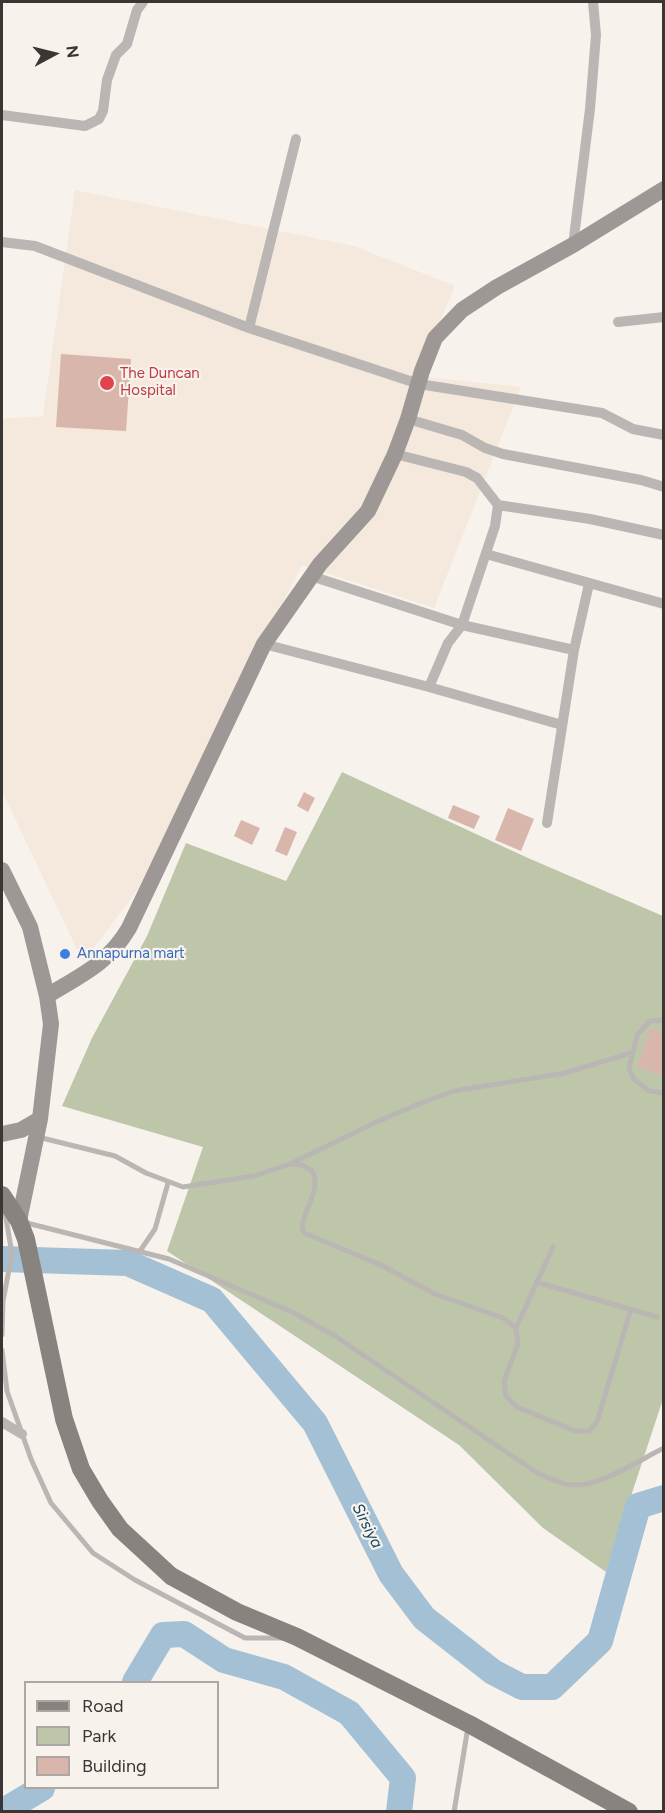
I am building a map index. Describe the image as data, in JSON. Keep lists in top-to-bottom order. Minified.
{"water":["Sirsiya"],"places":["The Duncan Hospital","Annapurna mart"],"legend":["Road","Park","Building"],"north":"right"}
